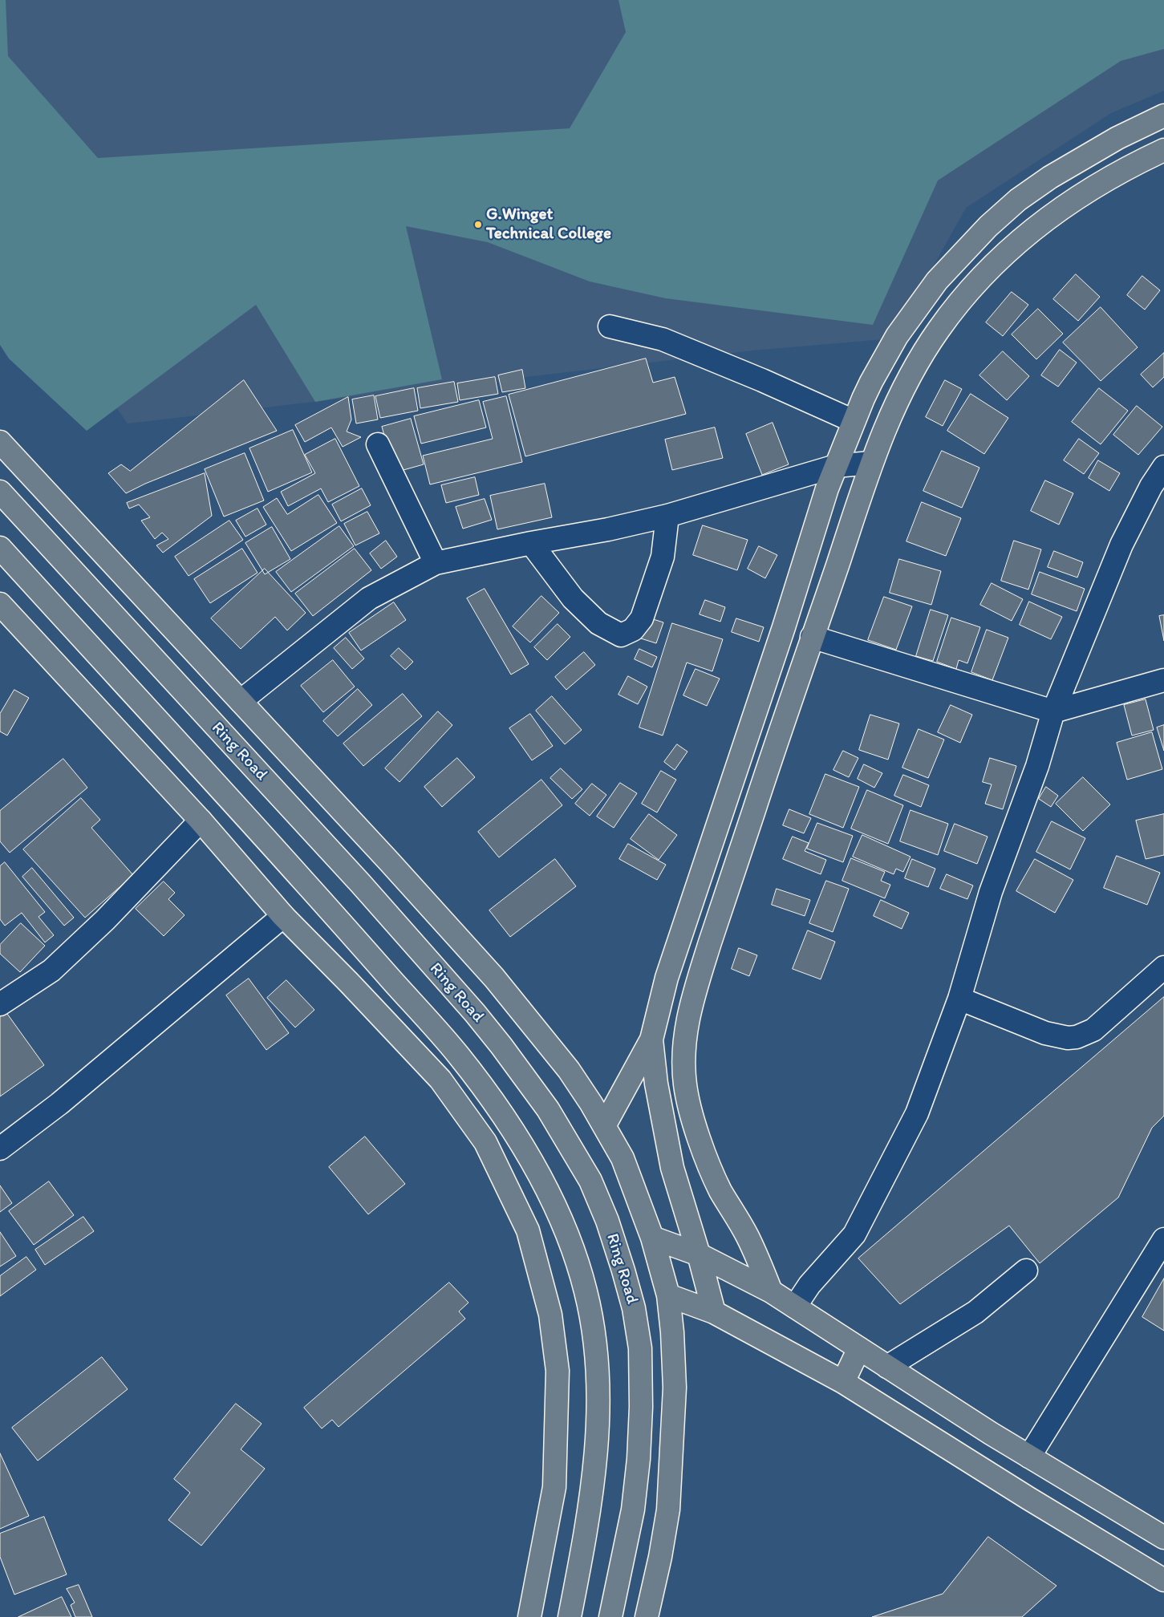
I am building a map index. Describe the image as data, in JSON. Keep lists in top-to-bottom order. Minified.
{"streets":{"main road":["Ring Road"]},"places":["G.Winget Technical College"]}
